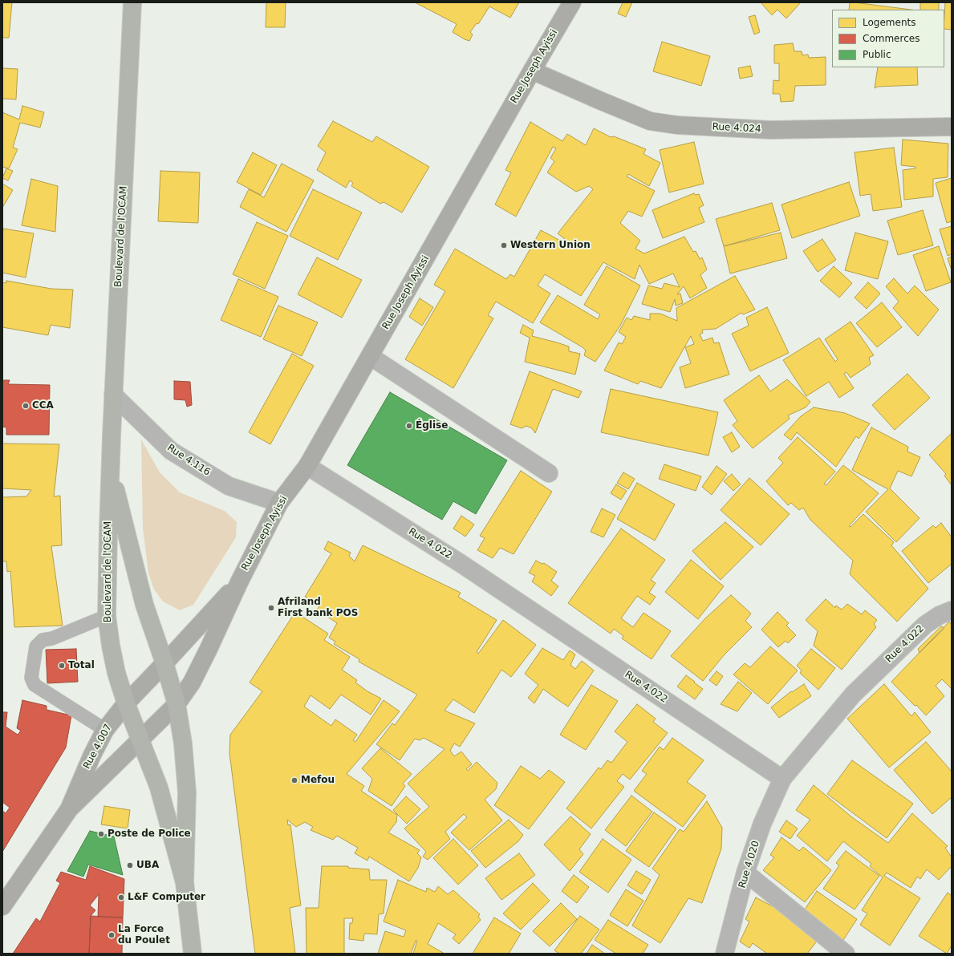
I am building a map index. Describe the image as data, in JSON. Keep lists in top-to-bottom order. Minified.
{"streets":{"highway":["Boulevard de l'OCAM"],"main road":["Rue Joseph Ayissi","Rue 4.024","Rue 4.007"],"street":["Rue 4.116","Rue 4.022","Rue 4.020"]},"crossings":[["Rue Joseph Ayissi","Rue 4.024"],["Rue Joseph Ayissi","Boulevard de l'OCAM"],["Rue Joseph Ayissi","Rue 4.116"],["Rue Joseph Ayissi","Rue 4.022"],["Rue Joseph Ayissi","Rue 4.007"],["Boulevard de l'OCAM","Rue 4.116"],["Boulevard de l'OCAM","Rue 4.007"],["Rue 4.022","Rue 4.020"]],"places":["Western Union","CCA","Église","Afriland First bank POS","Total","Mefou","Poste de Police","UBA","L&F Computer","La Force du Poulet"],"legend":["Logements","Commerces","Public"]}
